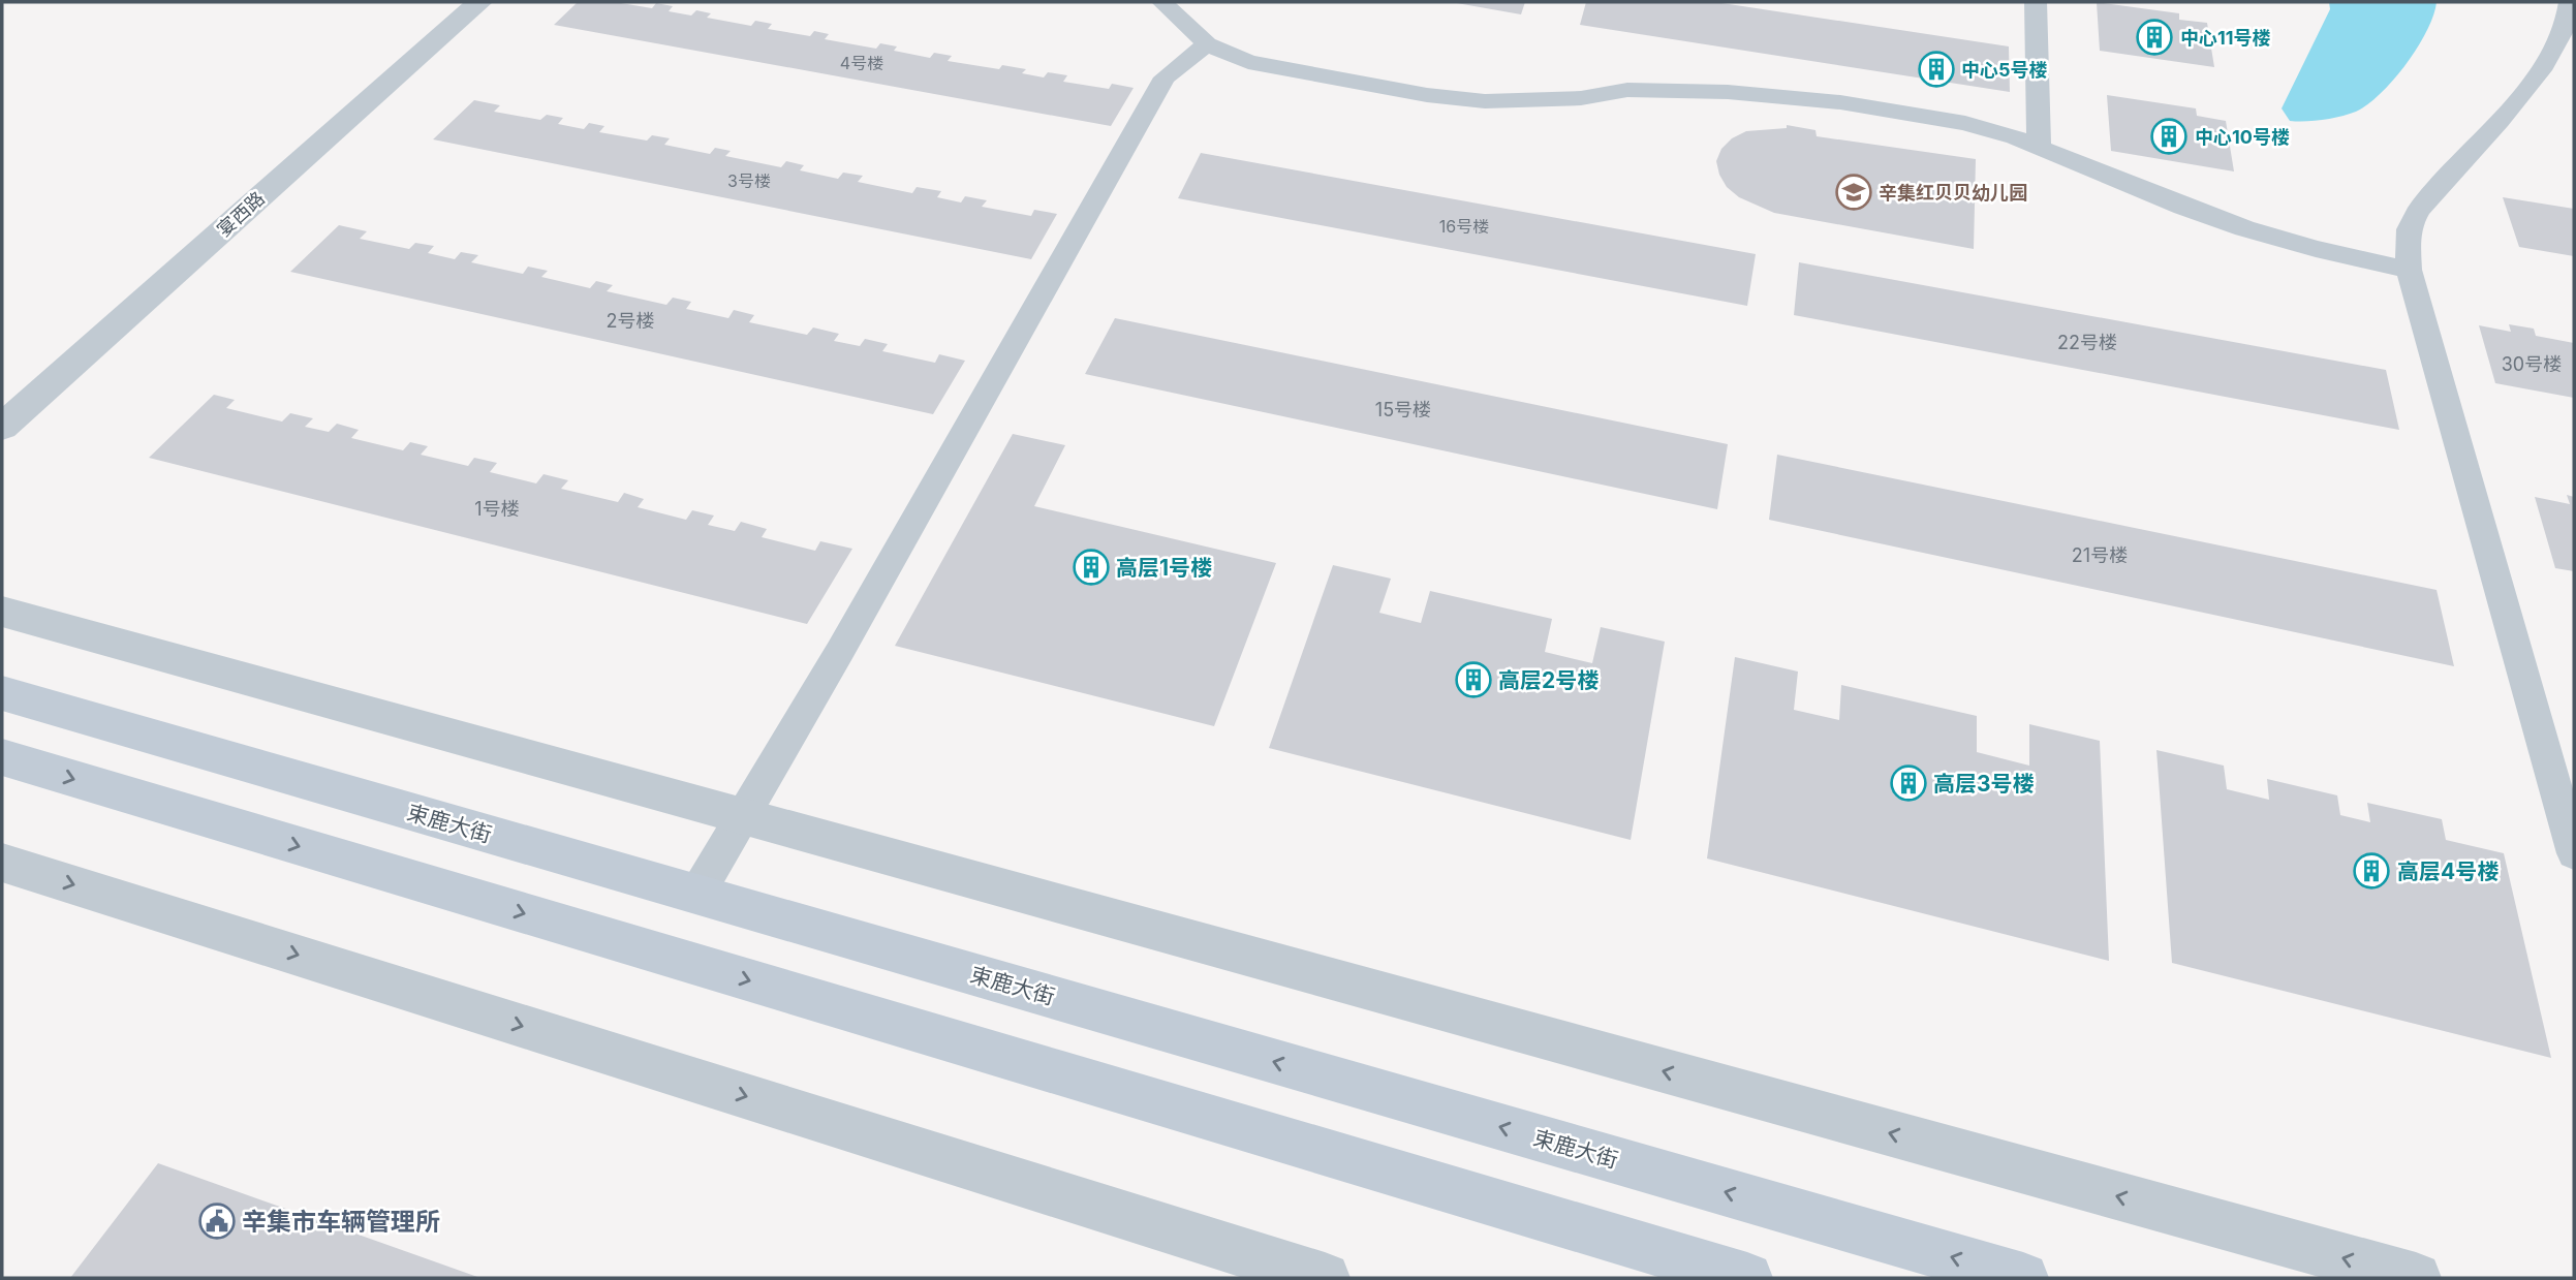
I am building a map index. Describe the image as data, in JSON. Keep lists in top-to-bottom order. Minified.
{"streets":{"main road":["束鹿大街"],"street":["宴西路"]},"places":{"building":["中心11号楼","中心5号楼","中心10号楼","高层1号楼","高层2号楼","高层3号楼","高层4号楼"],"school or university":["辛集红贝贝幼儿园"],"public building":["辛集市车辆管理所"]},"house_numbers":["4号楼","3号楼","16号楼","2号楼","22号楼","30号楼","15号楼","1号楼","21号楼"]}
